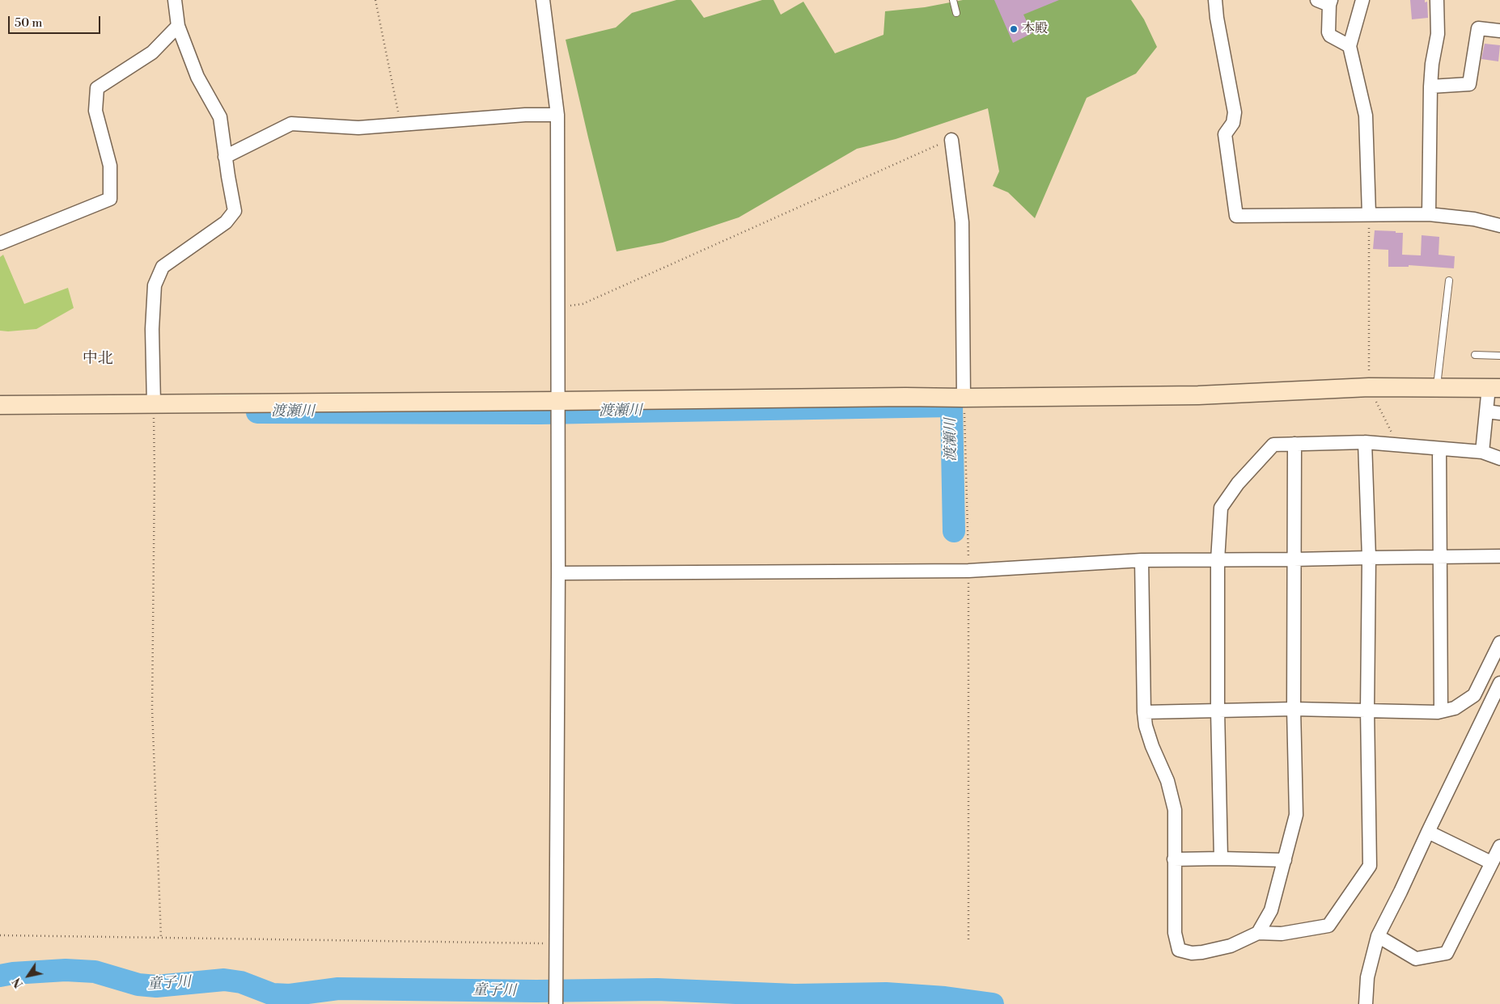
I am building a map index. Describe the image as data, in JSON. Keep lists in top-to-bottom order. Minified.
{"districts":["中北"],"water":["渡瀬川","童子川"],"places":["本殿"],"scale_bar":"50 m","north":"bottom left"}
